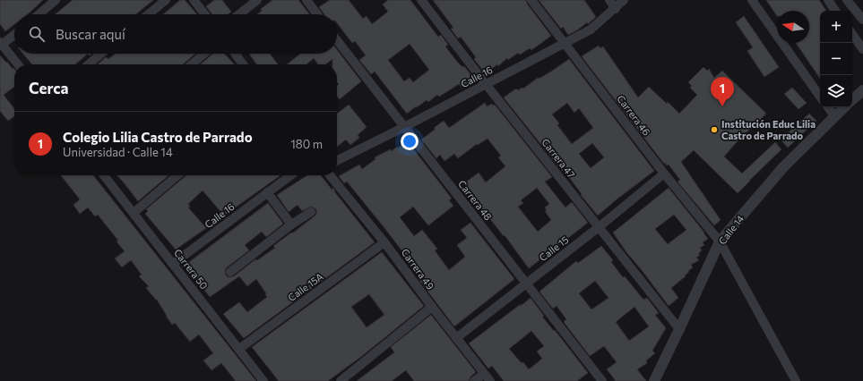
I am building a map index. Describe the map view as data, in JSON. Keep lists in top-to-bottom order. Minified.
{"streets":{"street":["Calle 16","Carrera 46","Carrera 47","Carrera 48","Calle 14","Calle 15","Carrera 50","Carrera 49","Calle 15A"]},"crossings":[["Calle 16","Carrera 46"],["Calle 16","Carrera 47"],["Calle 16","Carrera 48"],["Calle 16","Carrera 50"],["Carrera 46","Calle 14"],["Carrera 46","Calle 15"],["Carrera 47","Calle 14"],["Carrera 47","Calle 15"],["Carrera 48","Calle 15"],["Calle 15","Carrera 49"],["Carrera 50","Calle 15A"],["Carrera 49","Calle 15A"]],"places":["Institución Educ Lilia Castro de Parrado"],"north":"left","page":{"map_buttons":["+","−"],"search":"Buscar aquí","heading":"Cerca","pins":"1","list":[{"mark":"1","name":"Colegio Lilia Castro de Parrado","note":"Universidad · Calle 14","value":"180 m"}]}}
